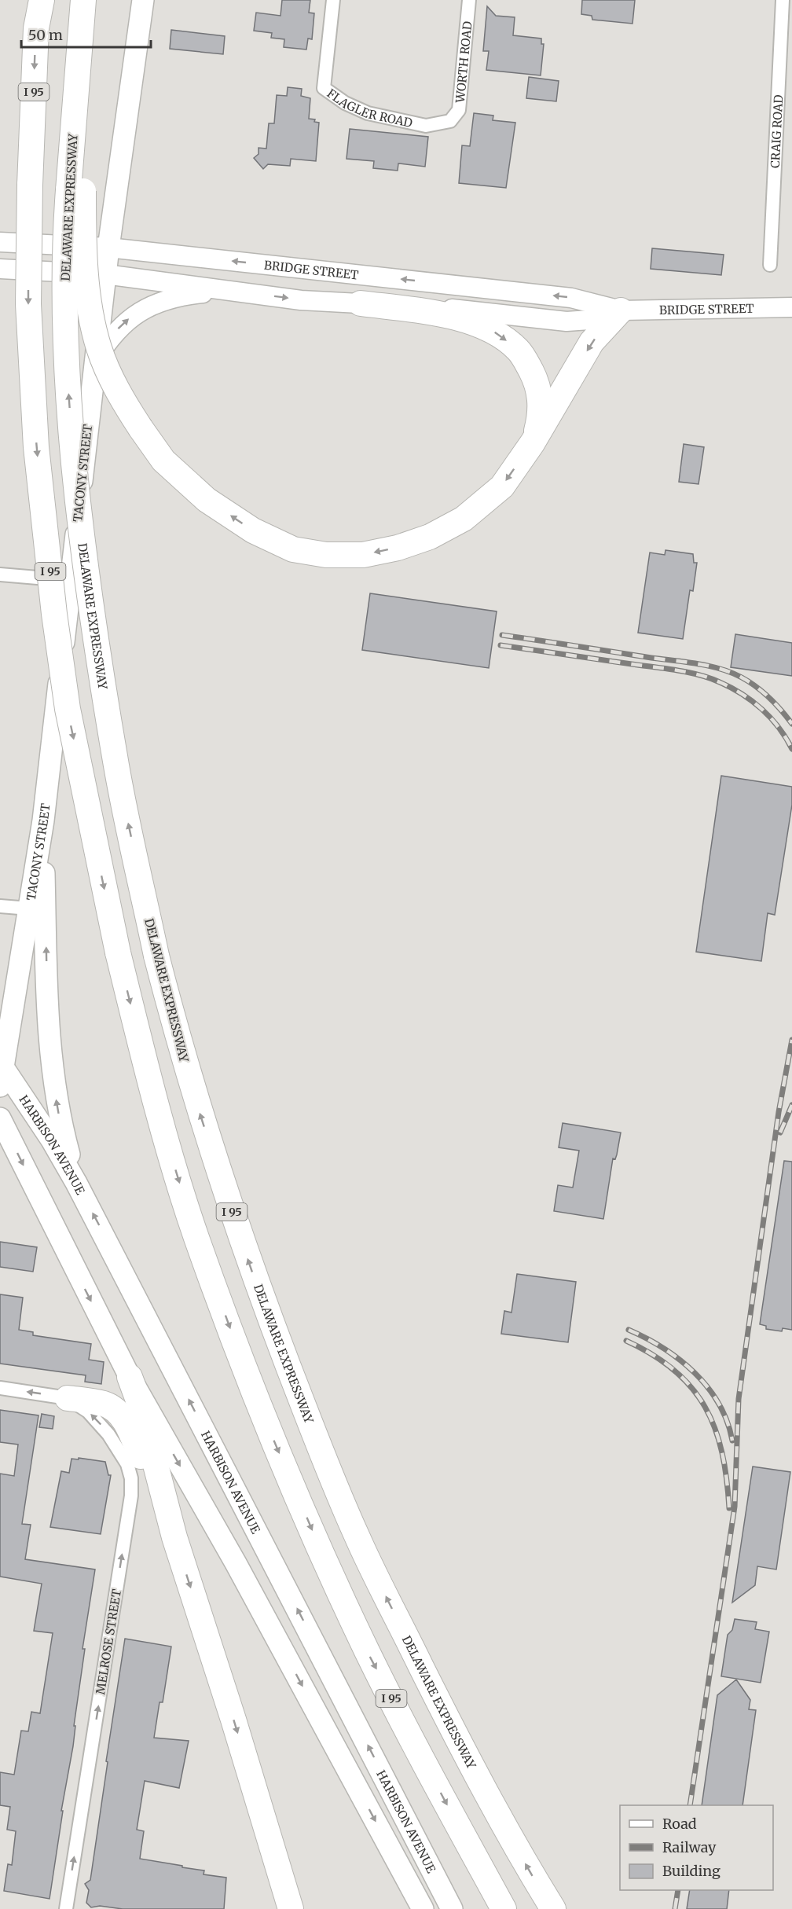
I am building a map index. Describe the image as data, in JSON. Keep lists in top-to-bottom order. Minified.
{"streets":{"highway":["I 95","DELAWARE EXPRESSWAY"],"main road":["BRIDGE STREET","TACONY STREET","HARBISON AVENUE"],"street":["WORTH ROAD","FLAGLER ROAD","CRAIG ROAD","MELROSE STREET"]},"crossings":[["WORTH ROAD","FLAGLER ROAD"],["BRIDGE STREET","TACONY STREET"],["TACONY STREET","HARBISON AVENUE"]],"one_way":["MELROSE STREET"],"legend":["Road","Railway","Building"],"scale_bar":"50 m"}
